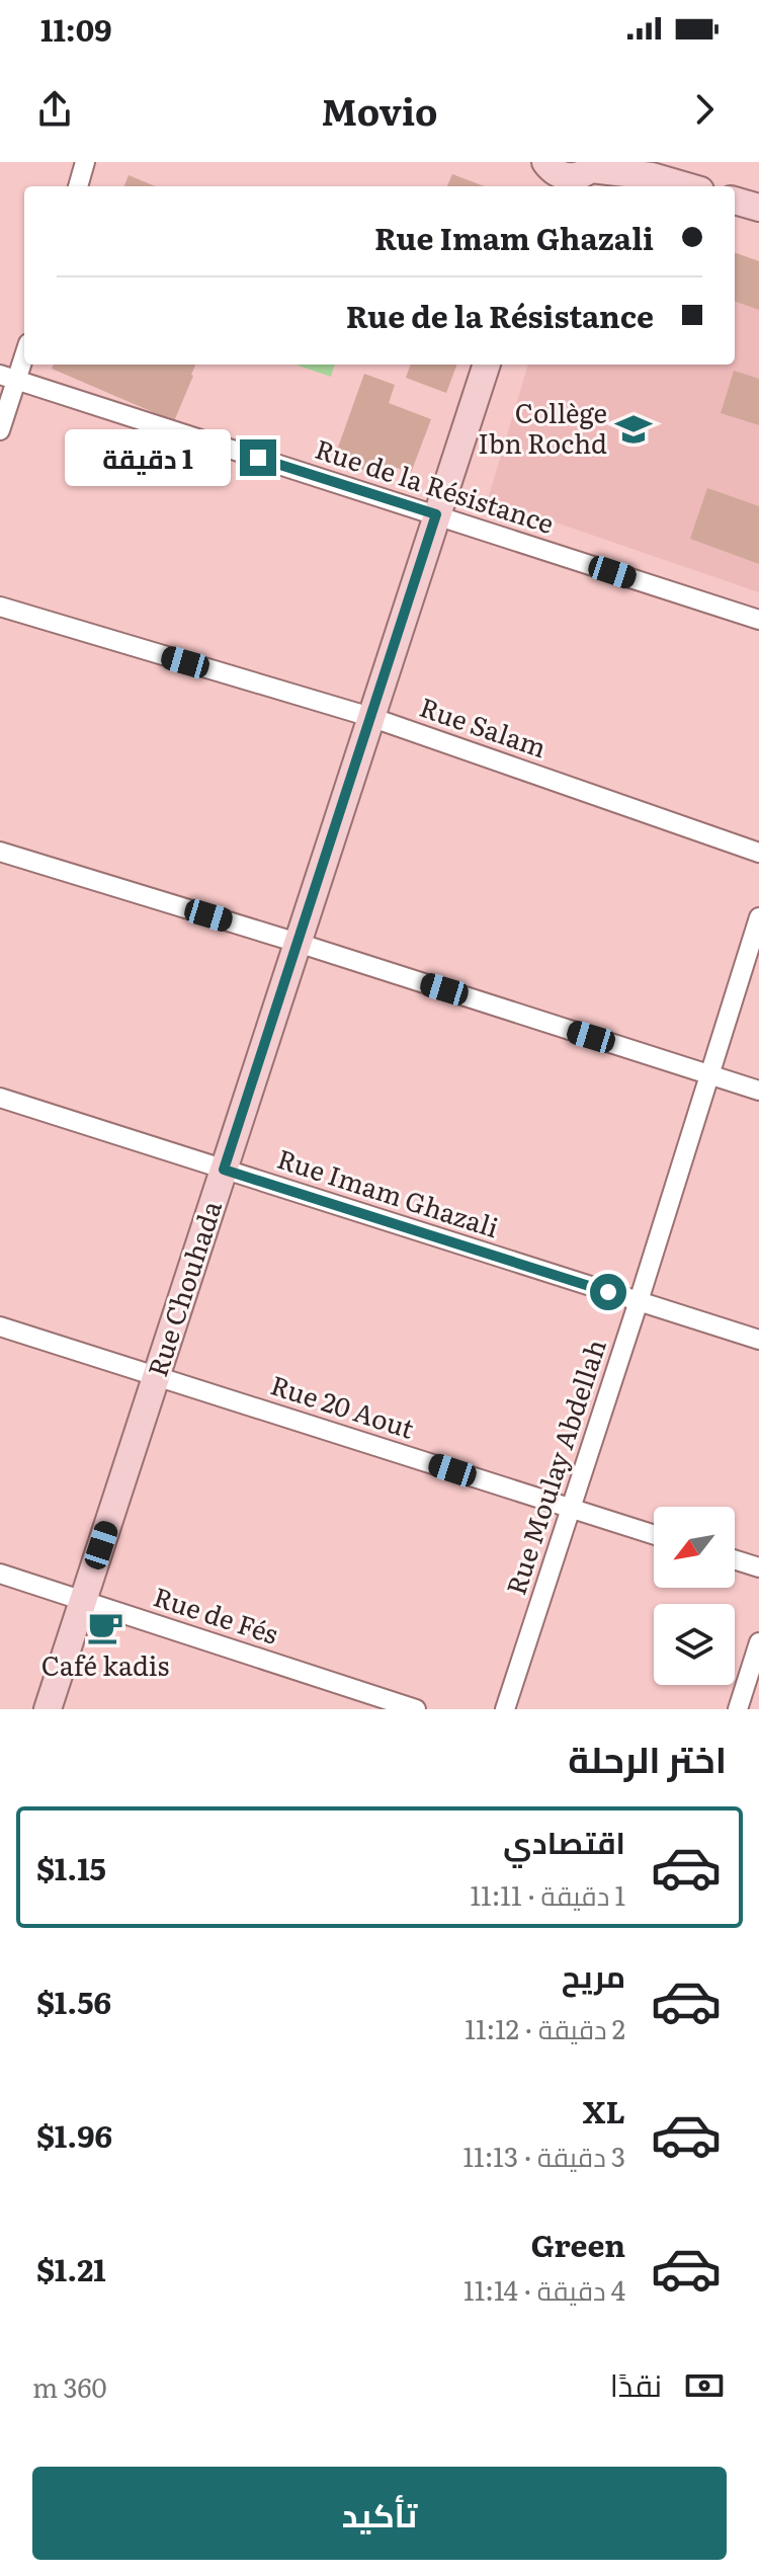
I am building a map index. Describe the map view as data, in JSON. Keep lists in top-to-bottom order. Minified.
{"streets":{"street":["Rue de la Résistance","Rue Salam","Rue Imam Ghazali","Rue Chouhada","Rue 20 Aout","Rue Moulay Abdellah","Rue de Fés"]},"crossings":[["Rue de la Résistance","Rue Chouhada"],["Rue Salam","Rue Chouhada"],["Rue Imam Ghazali","Rue Chouhada"],["Rue Imam Ghazali","Rue Moulay Abdellah"],["Rue Chouhada","Rue 20 Aout"],["Rue Chouhada","Rue de Fés"],["Rue 20 Aout","Rue Moulay Abdellah"]],"places":{"school or university":["Collège Ibn Rochd"],"cafe":["Café kadis"]},"north":"bottom left","page":{"status":"11:09","header":"Movio","banner":["Rue Imam Ghazali","Rue de la Résistance"],"bubble":"1 دقيقة","heading":"اختر الرحلة","list":[{"name":"اقتصادي","note":"1 دقيقة · 11:11","value":"$1.15"},{"name":"مريح","note":"2 دقيقة · 11:12","value":"$1.56"},{"name":"XL","note":"3 دقيقة · 11:13","value":"$1.96"},{"name":"Green","note":"4 دقيقة · 11:14","value":"$1.21"}],"pay":["نقدًا","360 m"],"buttons":"تأكيد"}}
